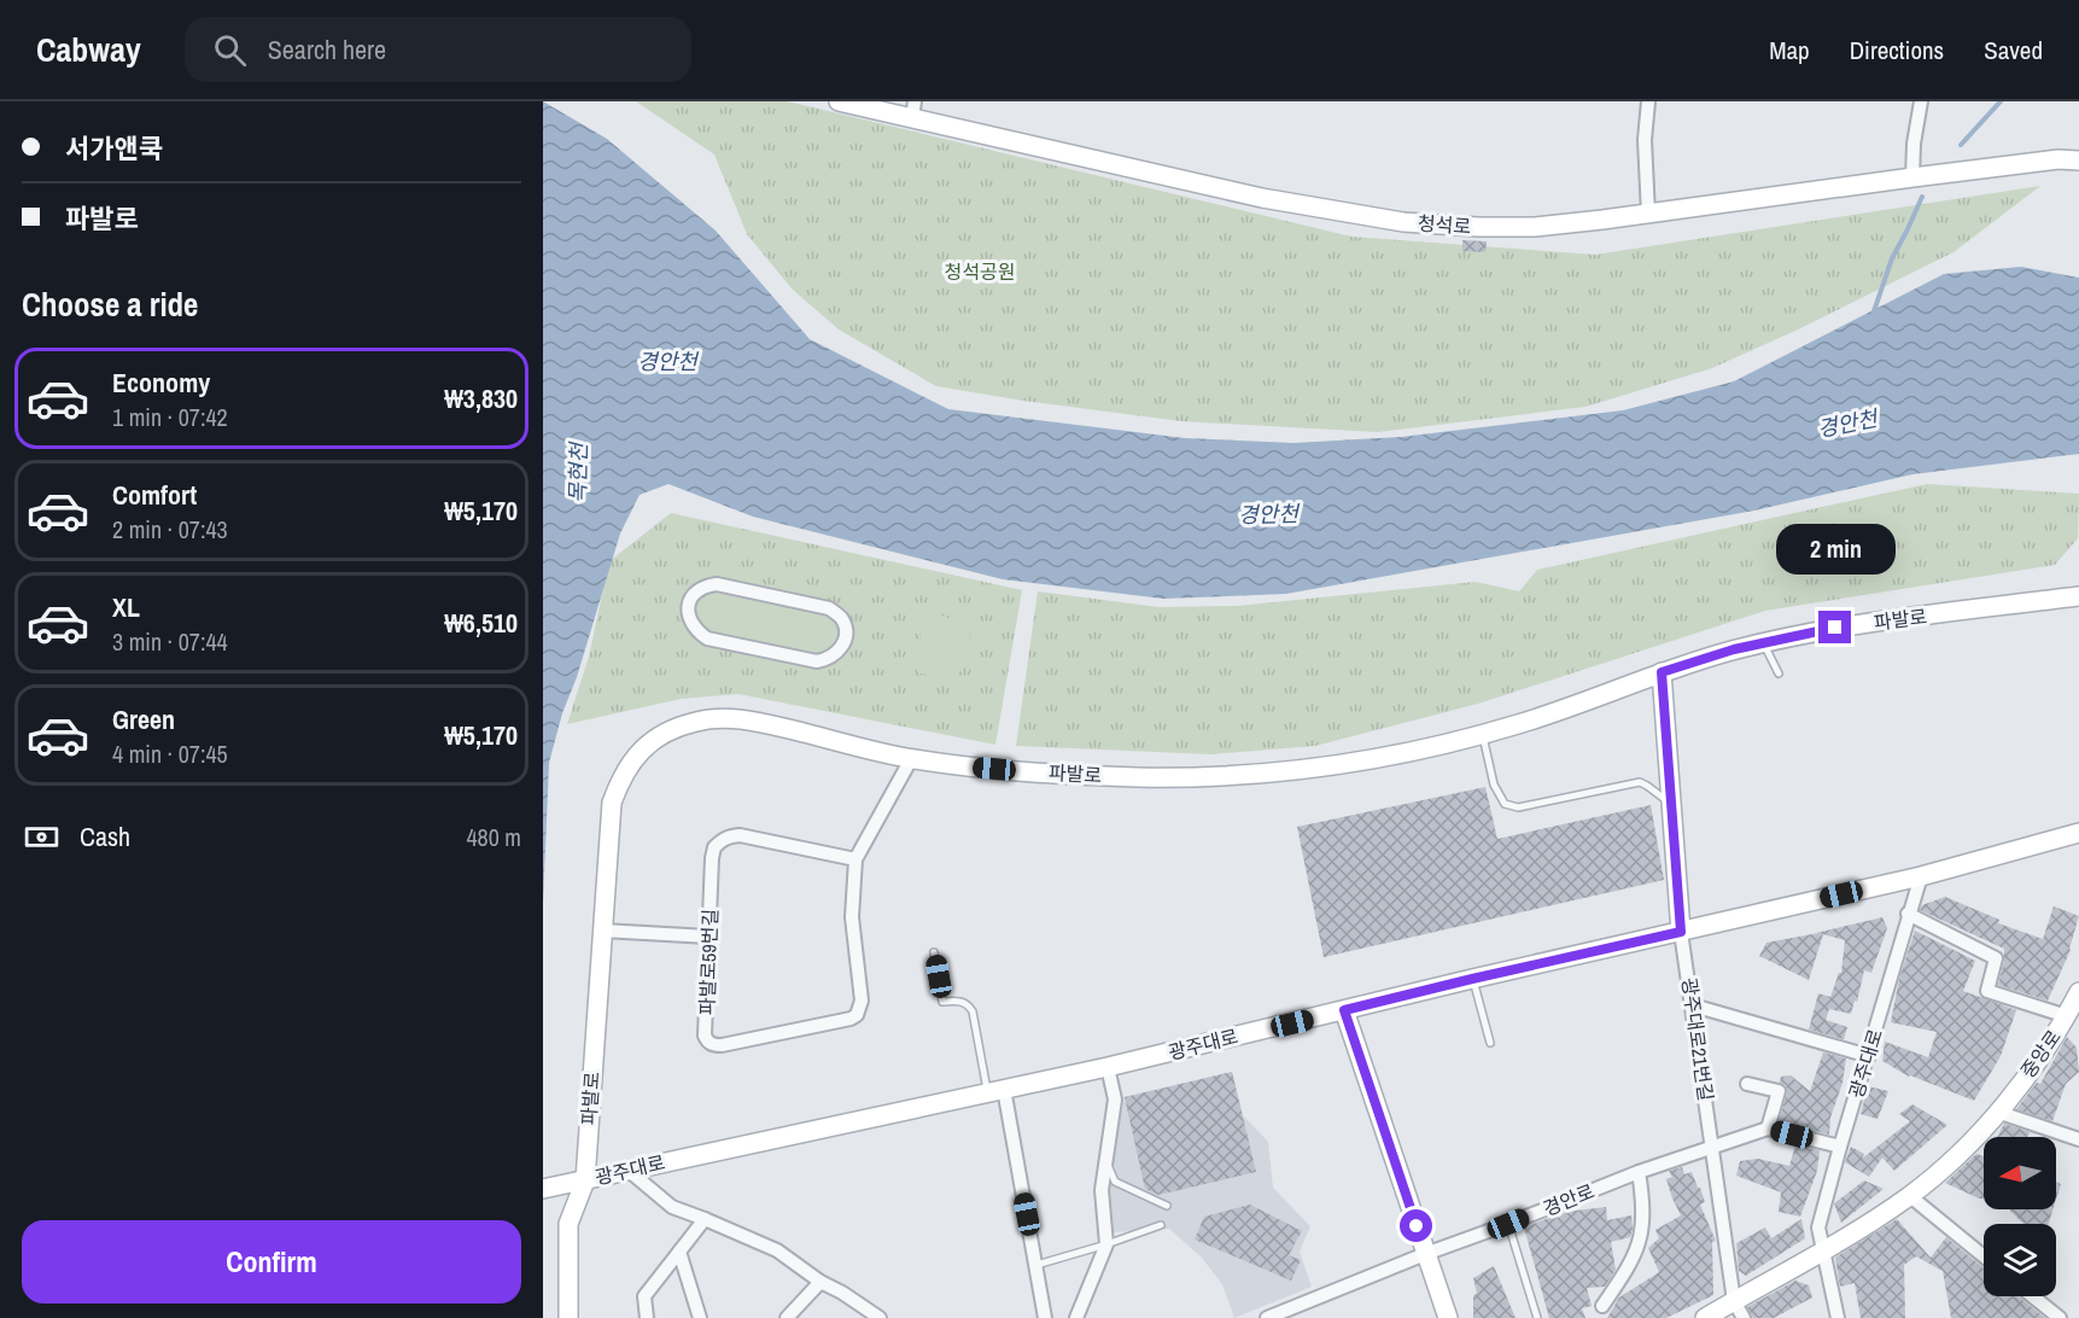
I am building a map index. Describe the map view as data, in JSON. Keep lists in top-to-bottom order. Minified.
{"streets":{"street":["청석로","파발로","파발로59번길","광주대로21번길","광주대로","중앙로","경안로"]},"crossings":[["파발로","파발로59번길"],["파발로","광주대로"],["광주대로21번길","광주대로"],["광주대로21번길","중앙로"],["광주대로21번길","경안로"],["광주대로","중앙로"]],"water":["경안천","목현천"],"parks":["청석공원"],"north":"left","page":{"header":"Cabway","search":"Search here","nav":["Map","Directions","Saved"],"banner":["서가앤쿡","파발로"],"heading":"Choose a ride","list":[{"name":"Economy","note":"1 min · 07:42","value":"₩3,830"},{"name":"Comfort","note":"2 min · 07:43","value":"₩5,170"},{"name":"XL","note":"3 min · 07:44","value":"₩6,510"},{"name":"Green","note":"4 min · 07:45","value":"₩5,170"}],"bubble":"2 min","pay":["Cash","480 m"],"buttons":"Confirm"}}
